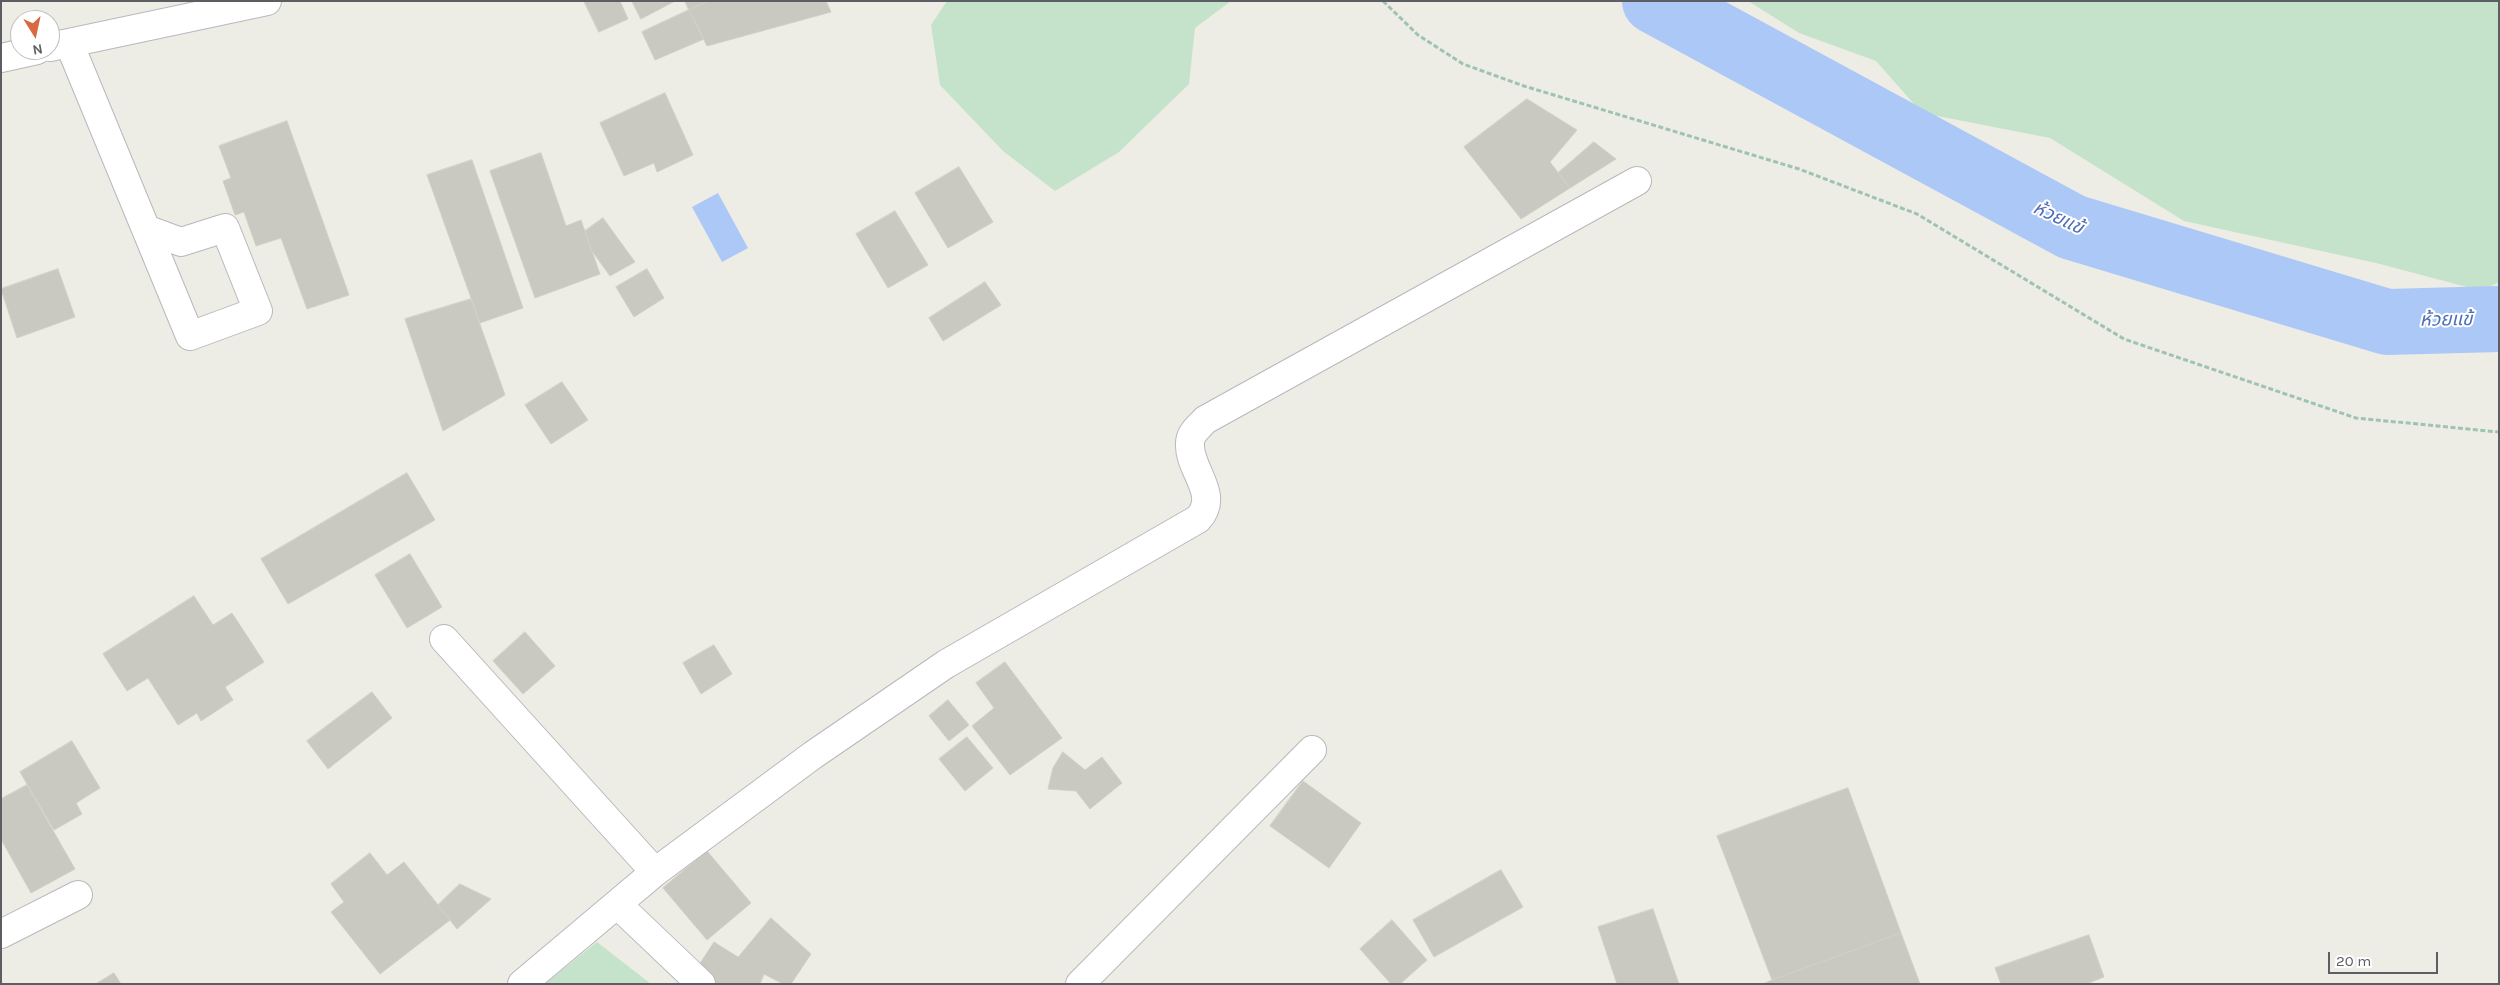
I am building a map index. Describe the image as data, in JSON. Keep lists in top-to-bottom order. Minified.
{"water":["ห้วยแข้"],"scale_bar":"20 m","north":"bottom"}
